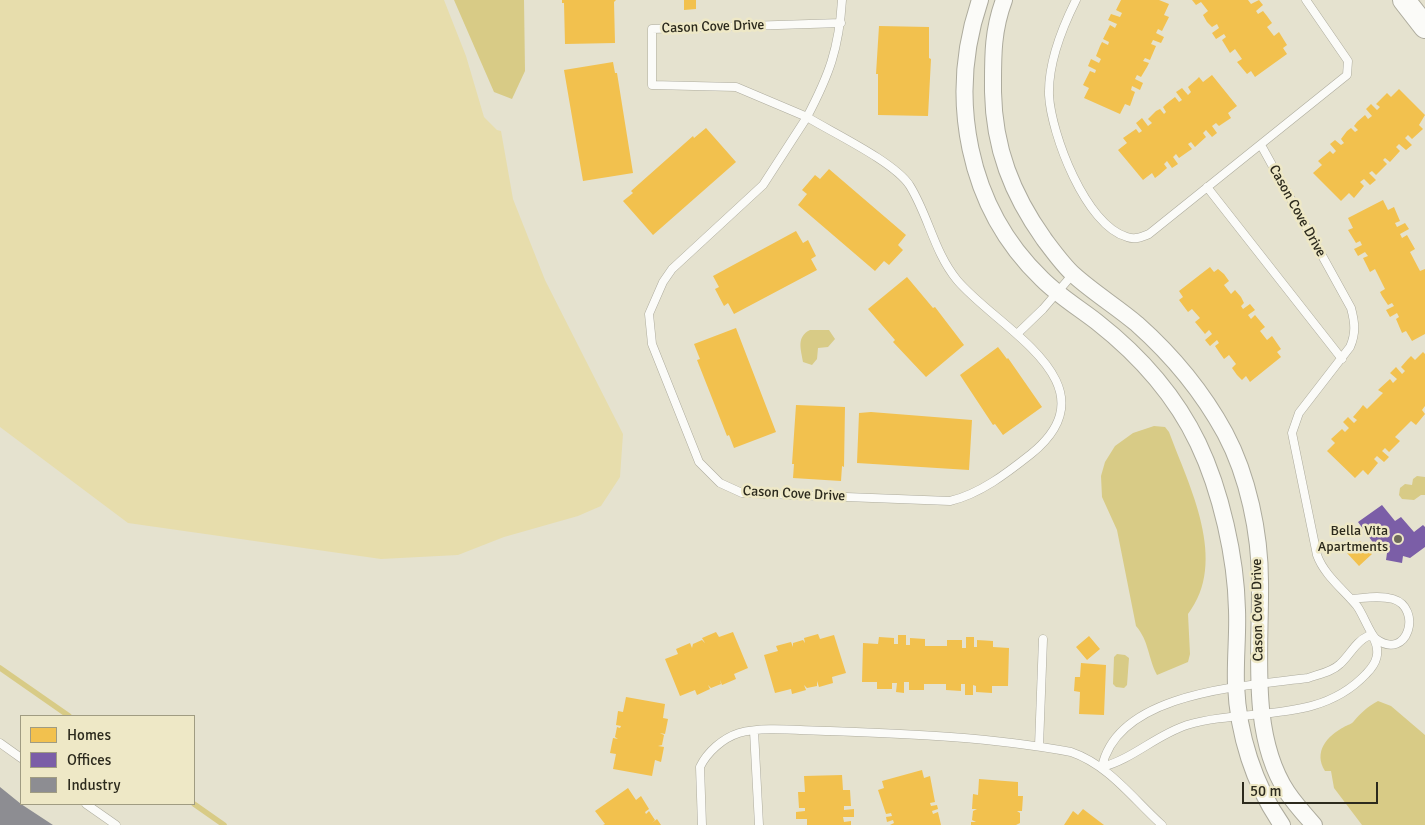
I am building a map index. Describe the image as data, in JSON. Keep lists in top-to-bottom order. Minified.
{"streets":{"street":["Cason Cove Drive"]},"places":["Bella Vita Apartments"],"legend":["Homes","Offices","Industry"],"scale_bar":"50 m"}
